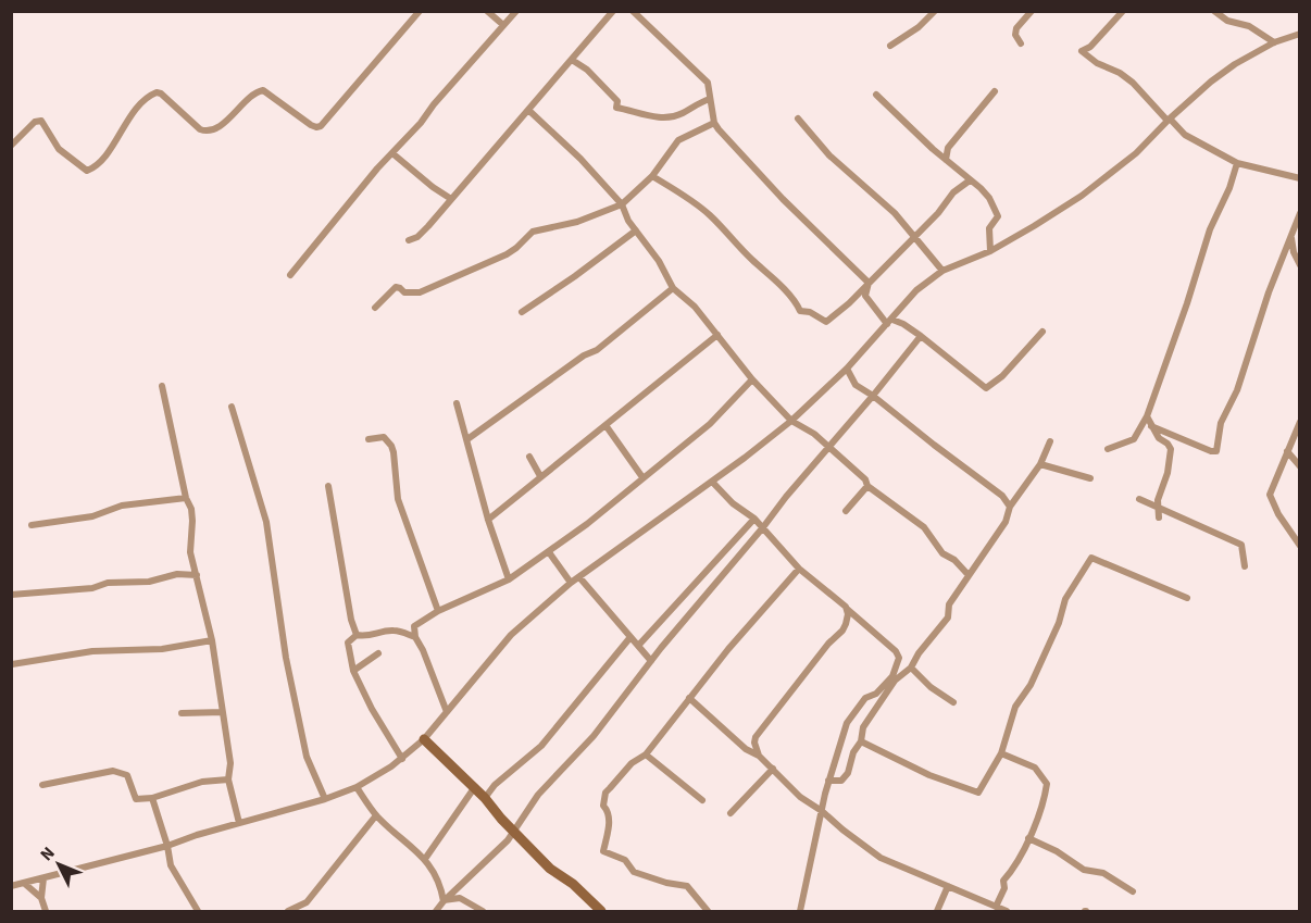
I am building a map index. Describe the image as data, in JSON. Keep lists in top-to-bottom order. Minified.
{"north":"top left"}
